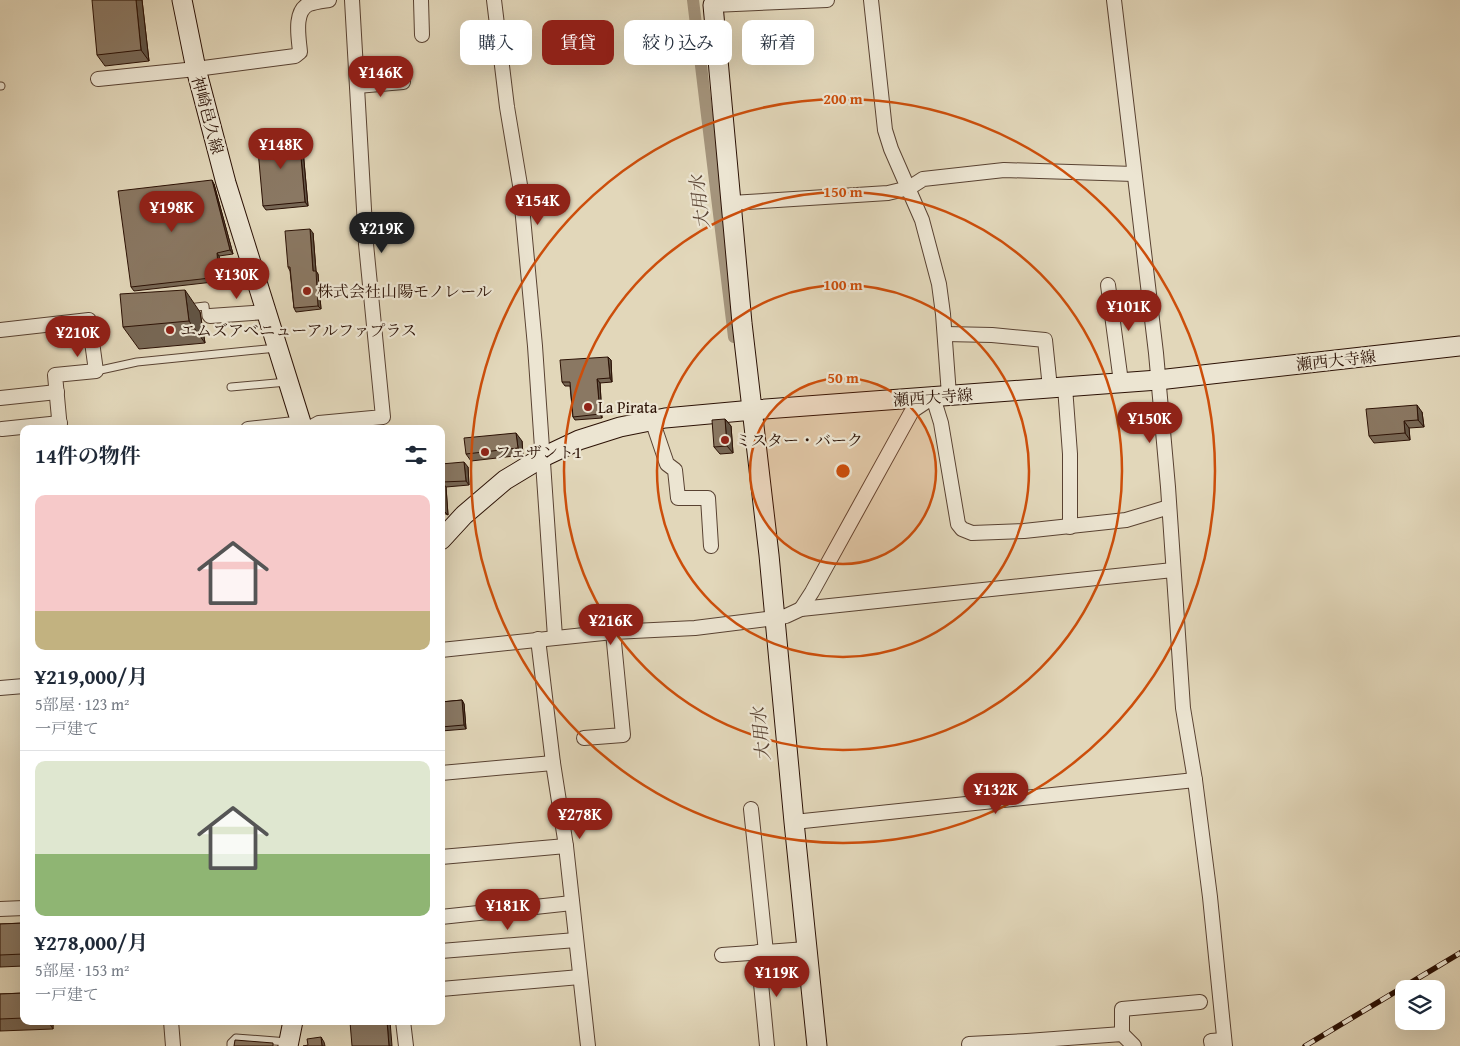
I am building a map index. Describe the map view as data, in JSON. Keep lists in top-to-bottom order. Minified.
{"streets":{"main road":["神崎邑久線","瀬西大寺線"]},"water":["大用水"],"places":["株式会社山陽モノレール","エムズアベニューアルファプラス","La Pirata","ミスター・バーク","フェザント1"],"page":{"chip":["購入","賃貸","絞り込み","新着"],"price":["¥146K","¥148K","¥154K","¥198K","¥219K","¥130K","¥101K","¥210K","¥150K","¥216K","¥132K","¥278K","¥181K","¥119K"],"heading":"14件の物件","list":[{"name":"¥219,000/月","note":"5部屋 · 123 m² · 一戸建て"},{"name":"¥278,000/月","note":"5部屋 · 153 m² · 一戸建て"}]},"rings":["200 m","150 m","100 m","50 m"]}
